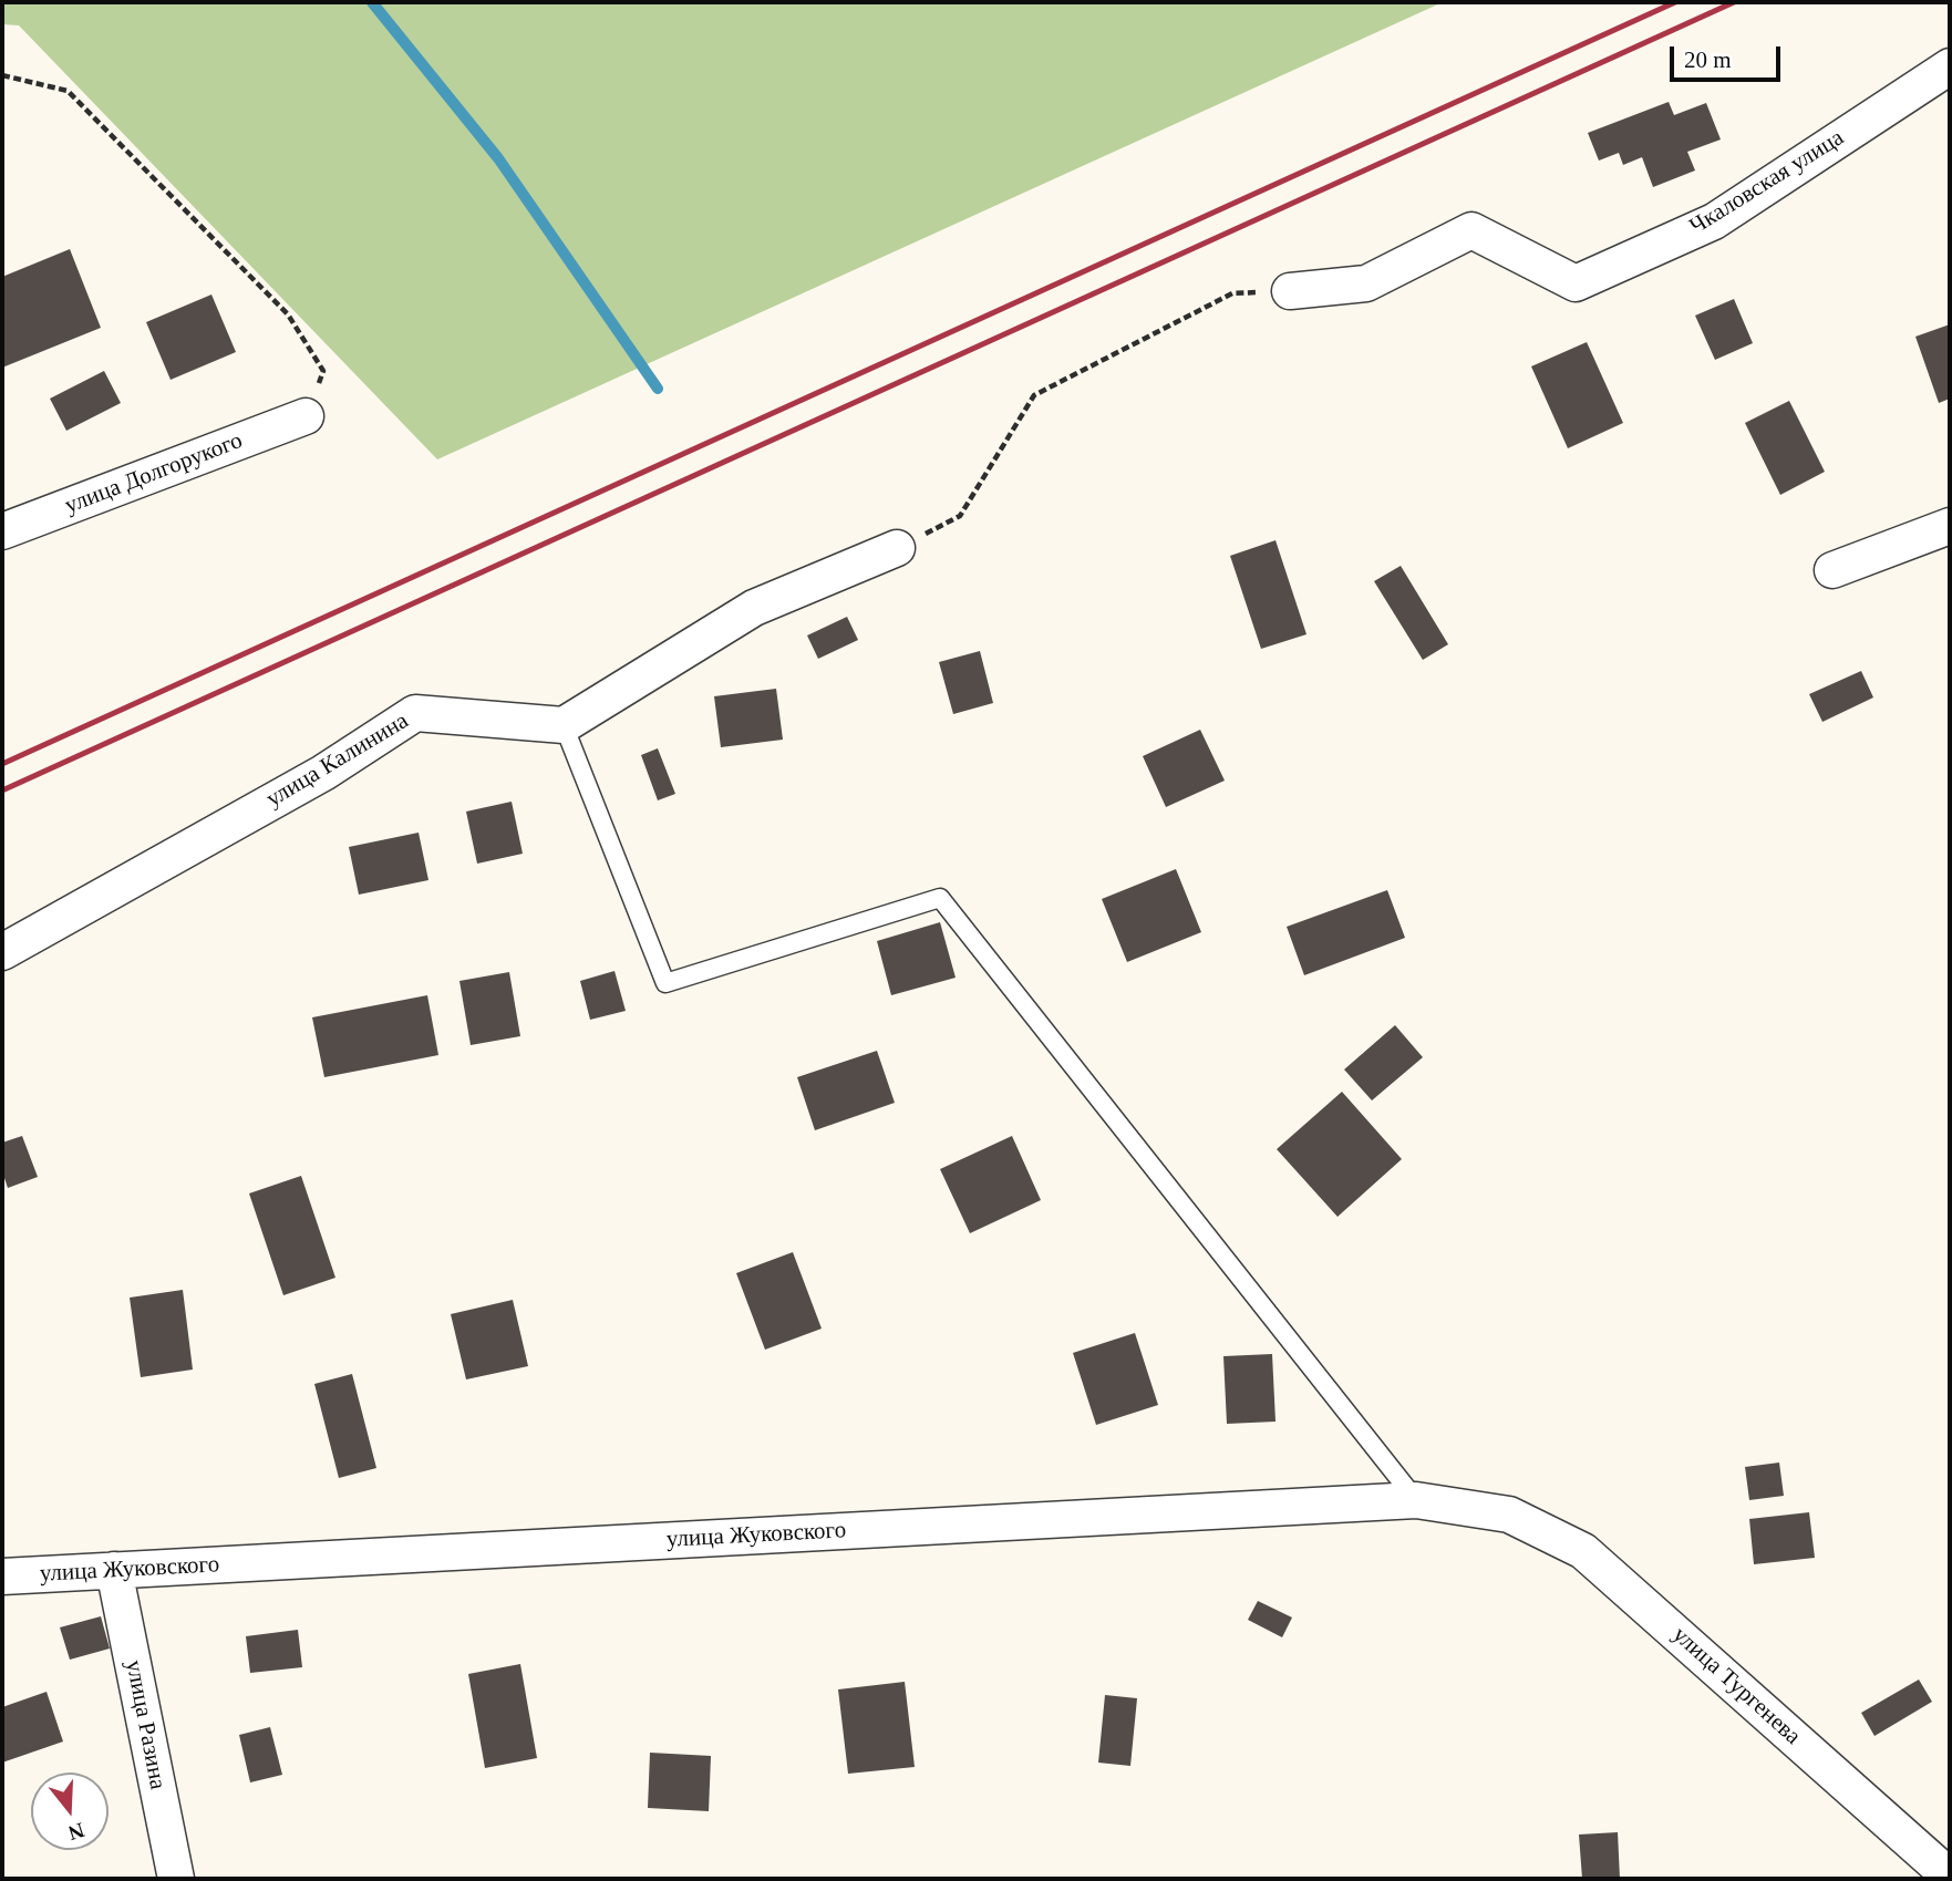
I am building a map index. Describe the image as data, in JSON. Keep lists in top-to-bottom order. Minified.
{"streets":{"street":["Чкаловская улица","улица Долгорукого","улица Калинина","улица Жуковского","улица Тургенева","улица Разина"]},"crossings":[["улица Жуковского","улица Тургенева"],["улица Жуковского","улица Разина"]],"scale_bar":"20 m","north":"bottom"}
